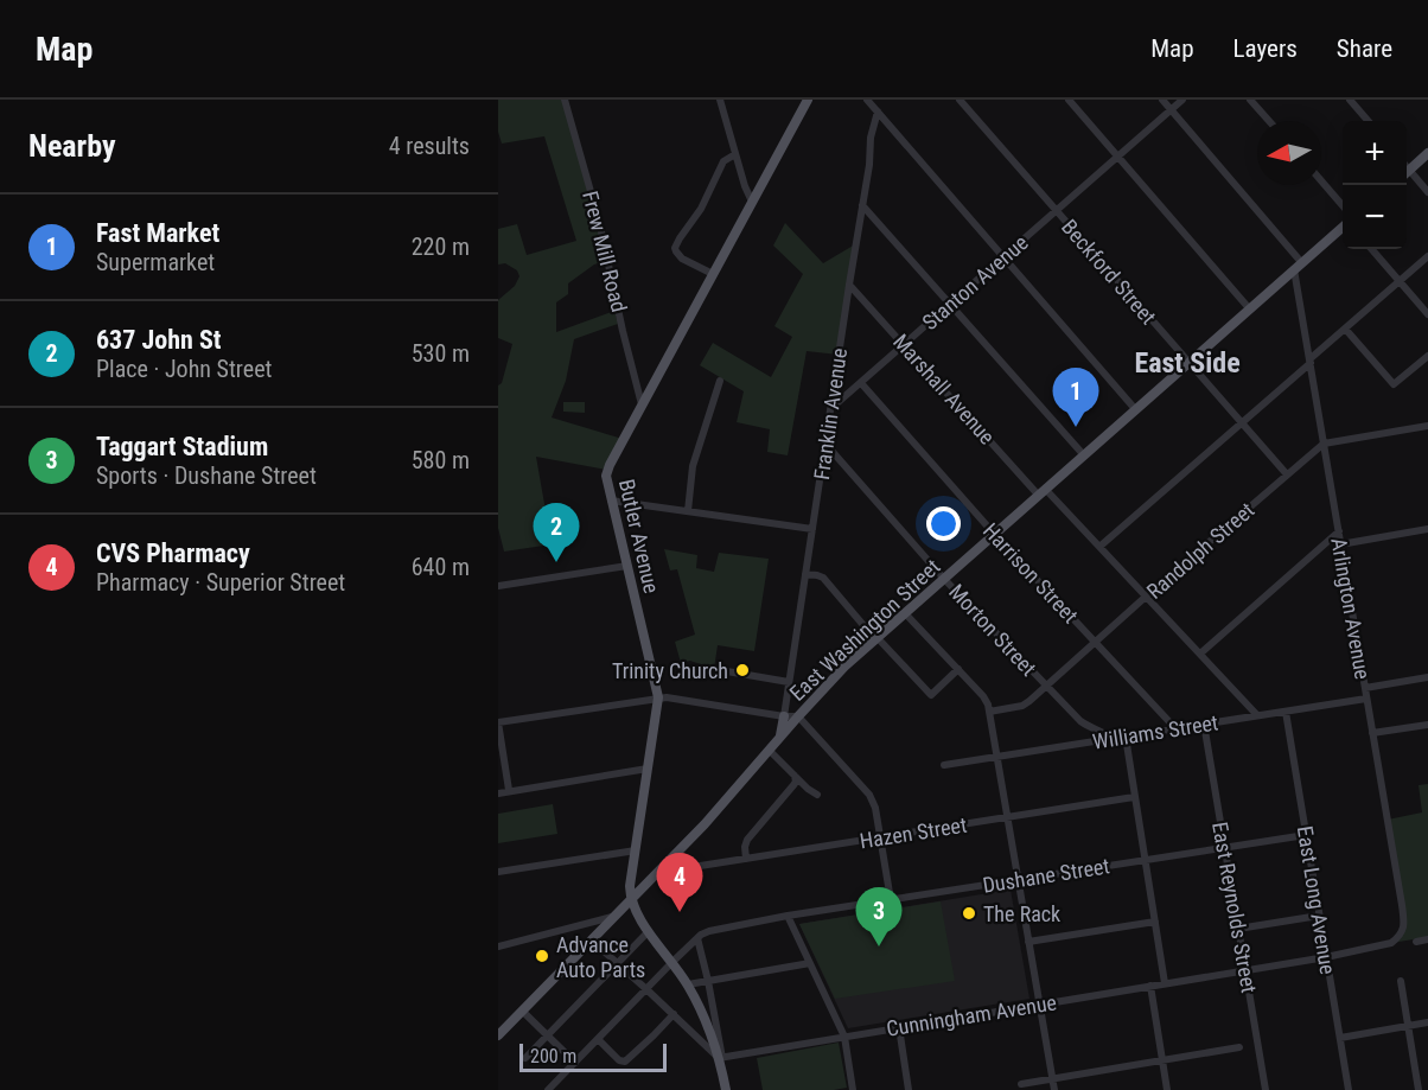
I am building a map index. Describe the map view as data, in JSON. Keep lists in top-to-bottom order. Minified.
{"streets":{"main road":["Butler Avenue","East Washington Street"],"street":["Frew Mill Road","Beckford Street","Stanton Avenue","Marshall Avenue","Franklin Avenue","Randolph Street","Harrison Street","Arlington Avenue","Morton Street","Williams Street","Hazen Street","Dushane Street","East Long Avenue","East Reynolds Street","Cunningham Avenue"]},"crossings":[["Frew Mill Road","Butler Avenue"],["Beckford Street","Stanton Avenue"],["Beckford Street","Randolph Street"],["Beckford Street","East Washington Street"],["Stanton Avenue","Marshall Avenue"],["Stanton Avenue","Franklin Avenue"],["Stanton Avenue","Harrison Street"],["Marshall Avenue","Franklin Avenue"],["Marshall Avenue","Randolph Street"],["Marshall Avenue","East Washington Street"],["Marshall Avenue","Williams Street"],["Franklin Avenue","Morton Street"],["Butler Avenue","East Washington Street"],["Randolph Street","Harrison Street"],["Randolph Street","Arlington Avenue"],["Randolph Street","Morton Street"],["Harrison Street","East Washington Street"],["Harrison Street","Williams Street"],["Arlington Avenue","East Washington Street"],["Arlington Avenue","Williams Street"],["Arlington Avenue","Cunningham Avenue"],["East Washington Street","Morton Street"],["Morton Street","Williams Street"],["Williams Street","East Long Avenue"],["Williams Street","East Reynolds Street"],["Dushane Street","East Long Avenue"],["Dushane Street","East Reynolds Street"],["East Long Avenue","Cunningham Avenue"],["East Reynolds Street","Cunningham Avenue"]],"districts":["East Side"],"places":["Trinity Church","The Rack","Advance Auto Parts"],"scale_bar":"200 m","north":"left","page":{"header":"Map","nav":["Map","Layers","Share"],"heading":["Nearby","4 results"],"map_buttons":["+","−"],"list":[{"mark":"1","name":"Fast Market","note":"Supermarket","value":"220 m"},{"mark":"2","name":"637 John St","note":"Place · John Street","value":"530 m"},{"mark":"3","name":"Taggart Stadium","note":"Sports · Dushane Street","value":"580 m"},{"mark":"4","name":"CVS Pharmacy","note":"Pharmacy · Superior Street","value":"640 m"}],"pins":["1","2","4","3"],"scale":"200 m"}}
